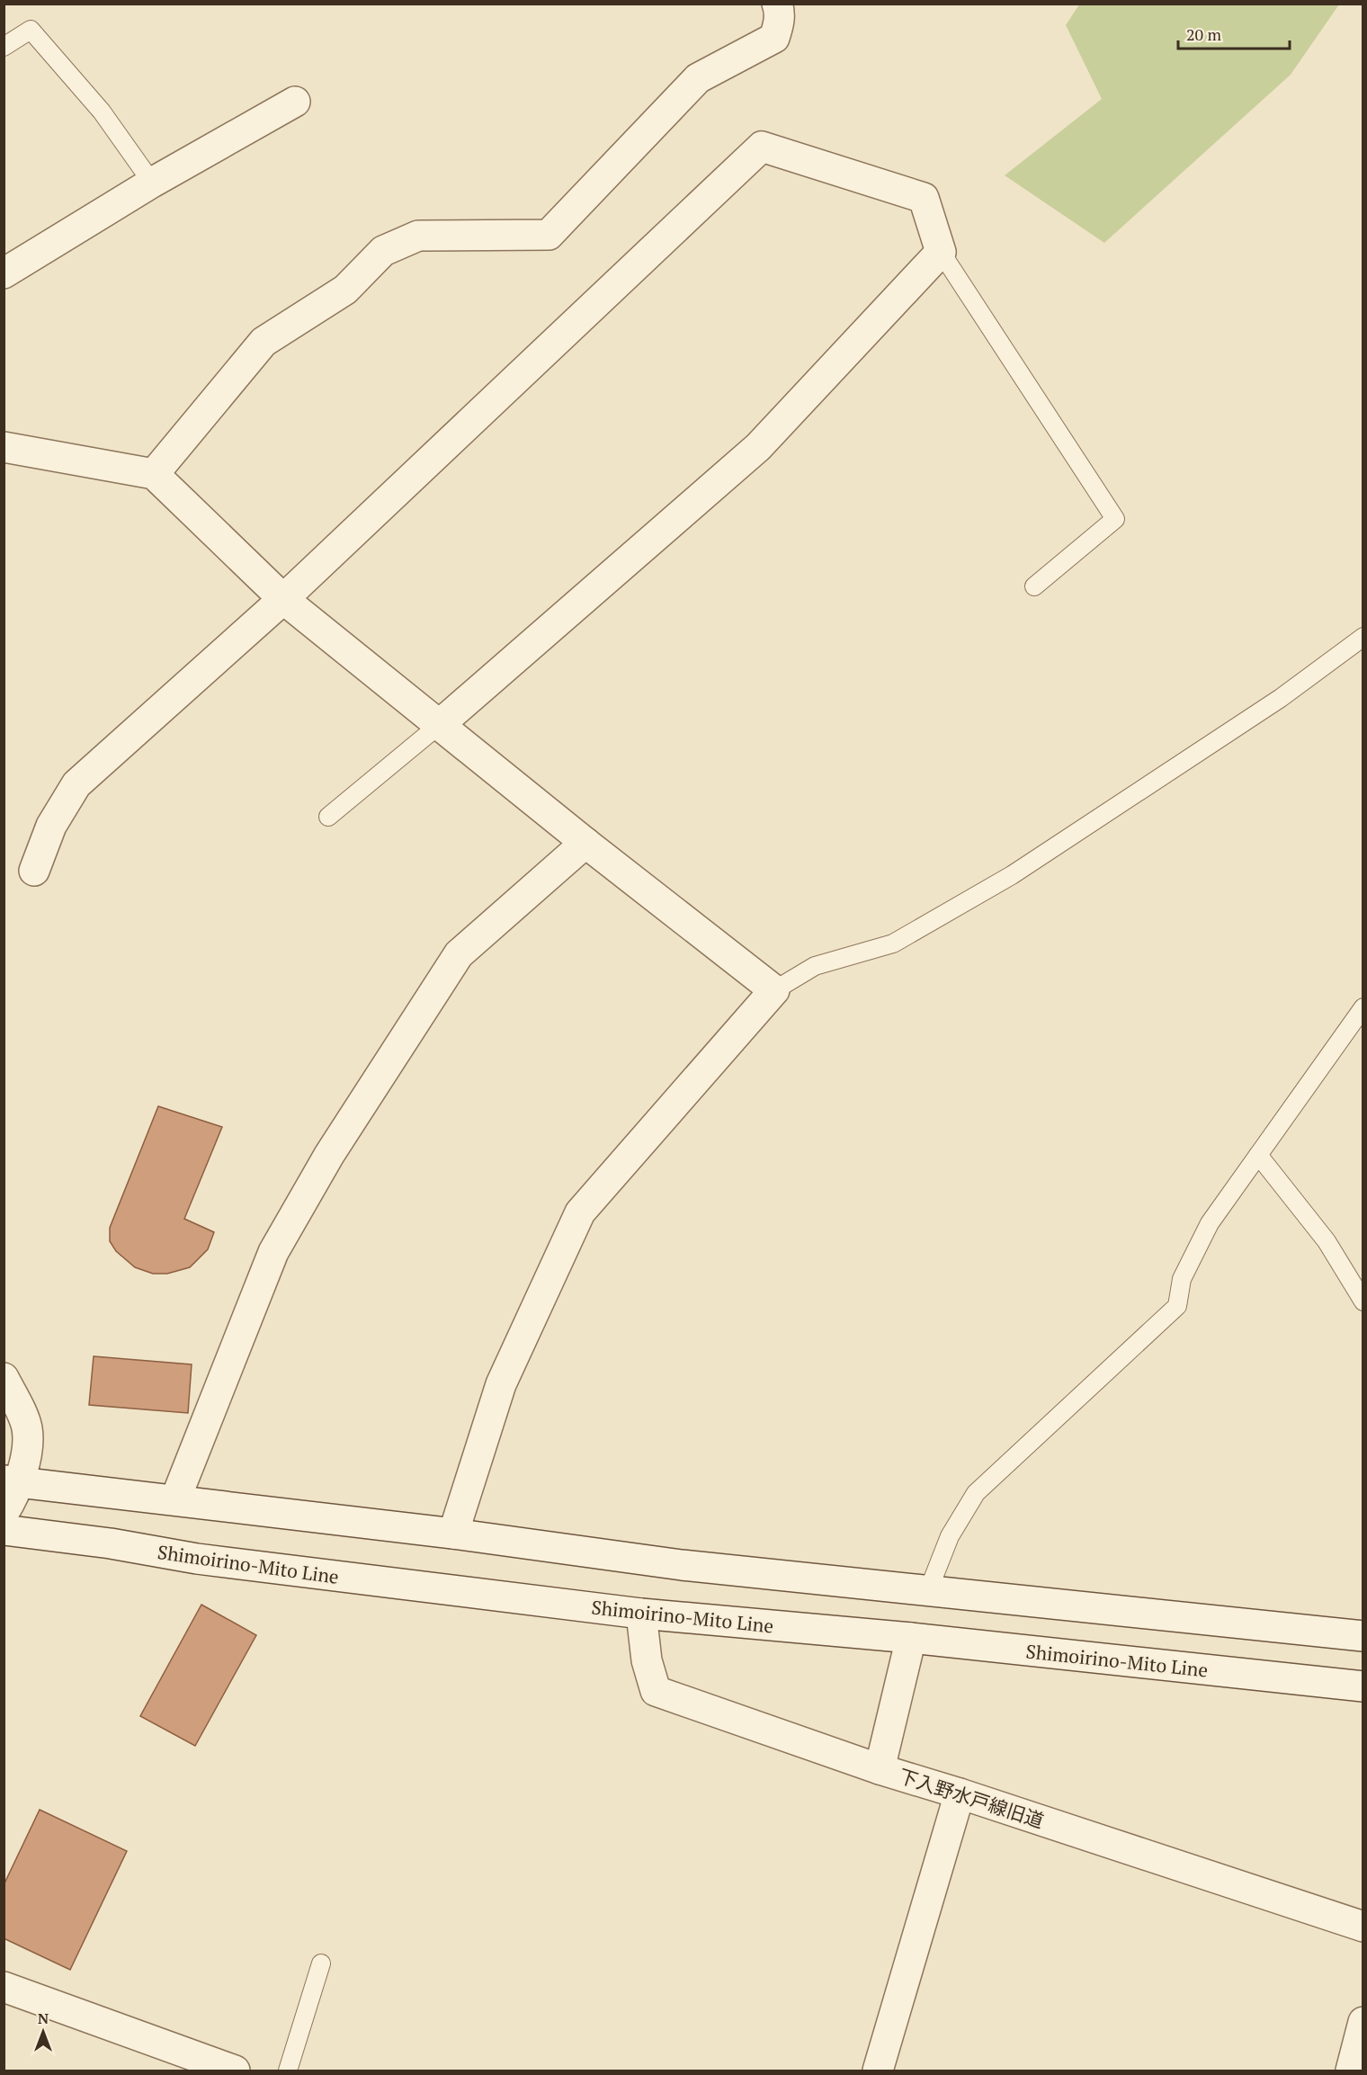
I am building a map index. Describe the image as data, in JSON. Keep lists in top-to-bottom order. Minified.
{"streets":{"street":["Shimoirino-Mito Line","下入野水戸線旧道"]},"crossings":[["Shimoirino-Mito Line","下入野水戸線旧道"]],"scale_bar":"20 m","north":"top"}
